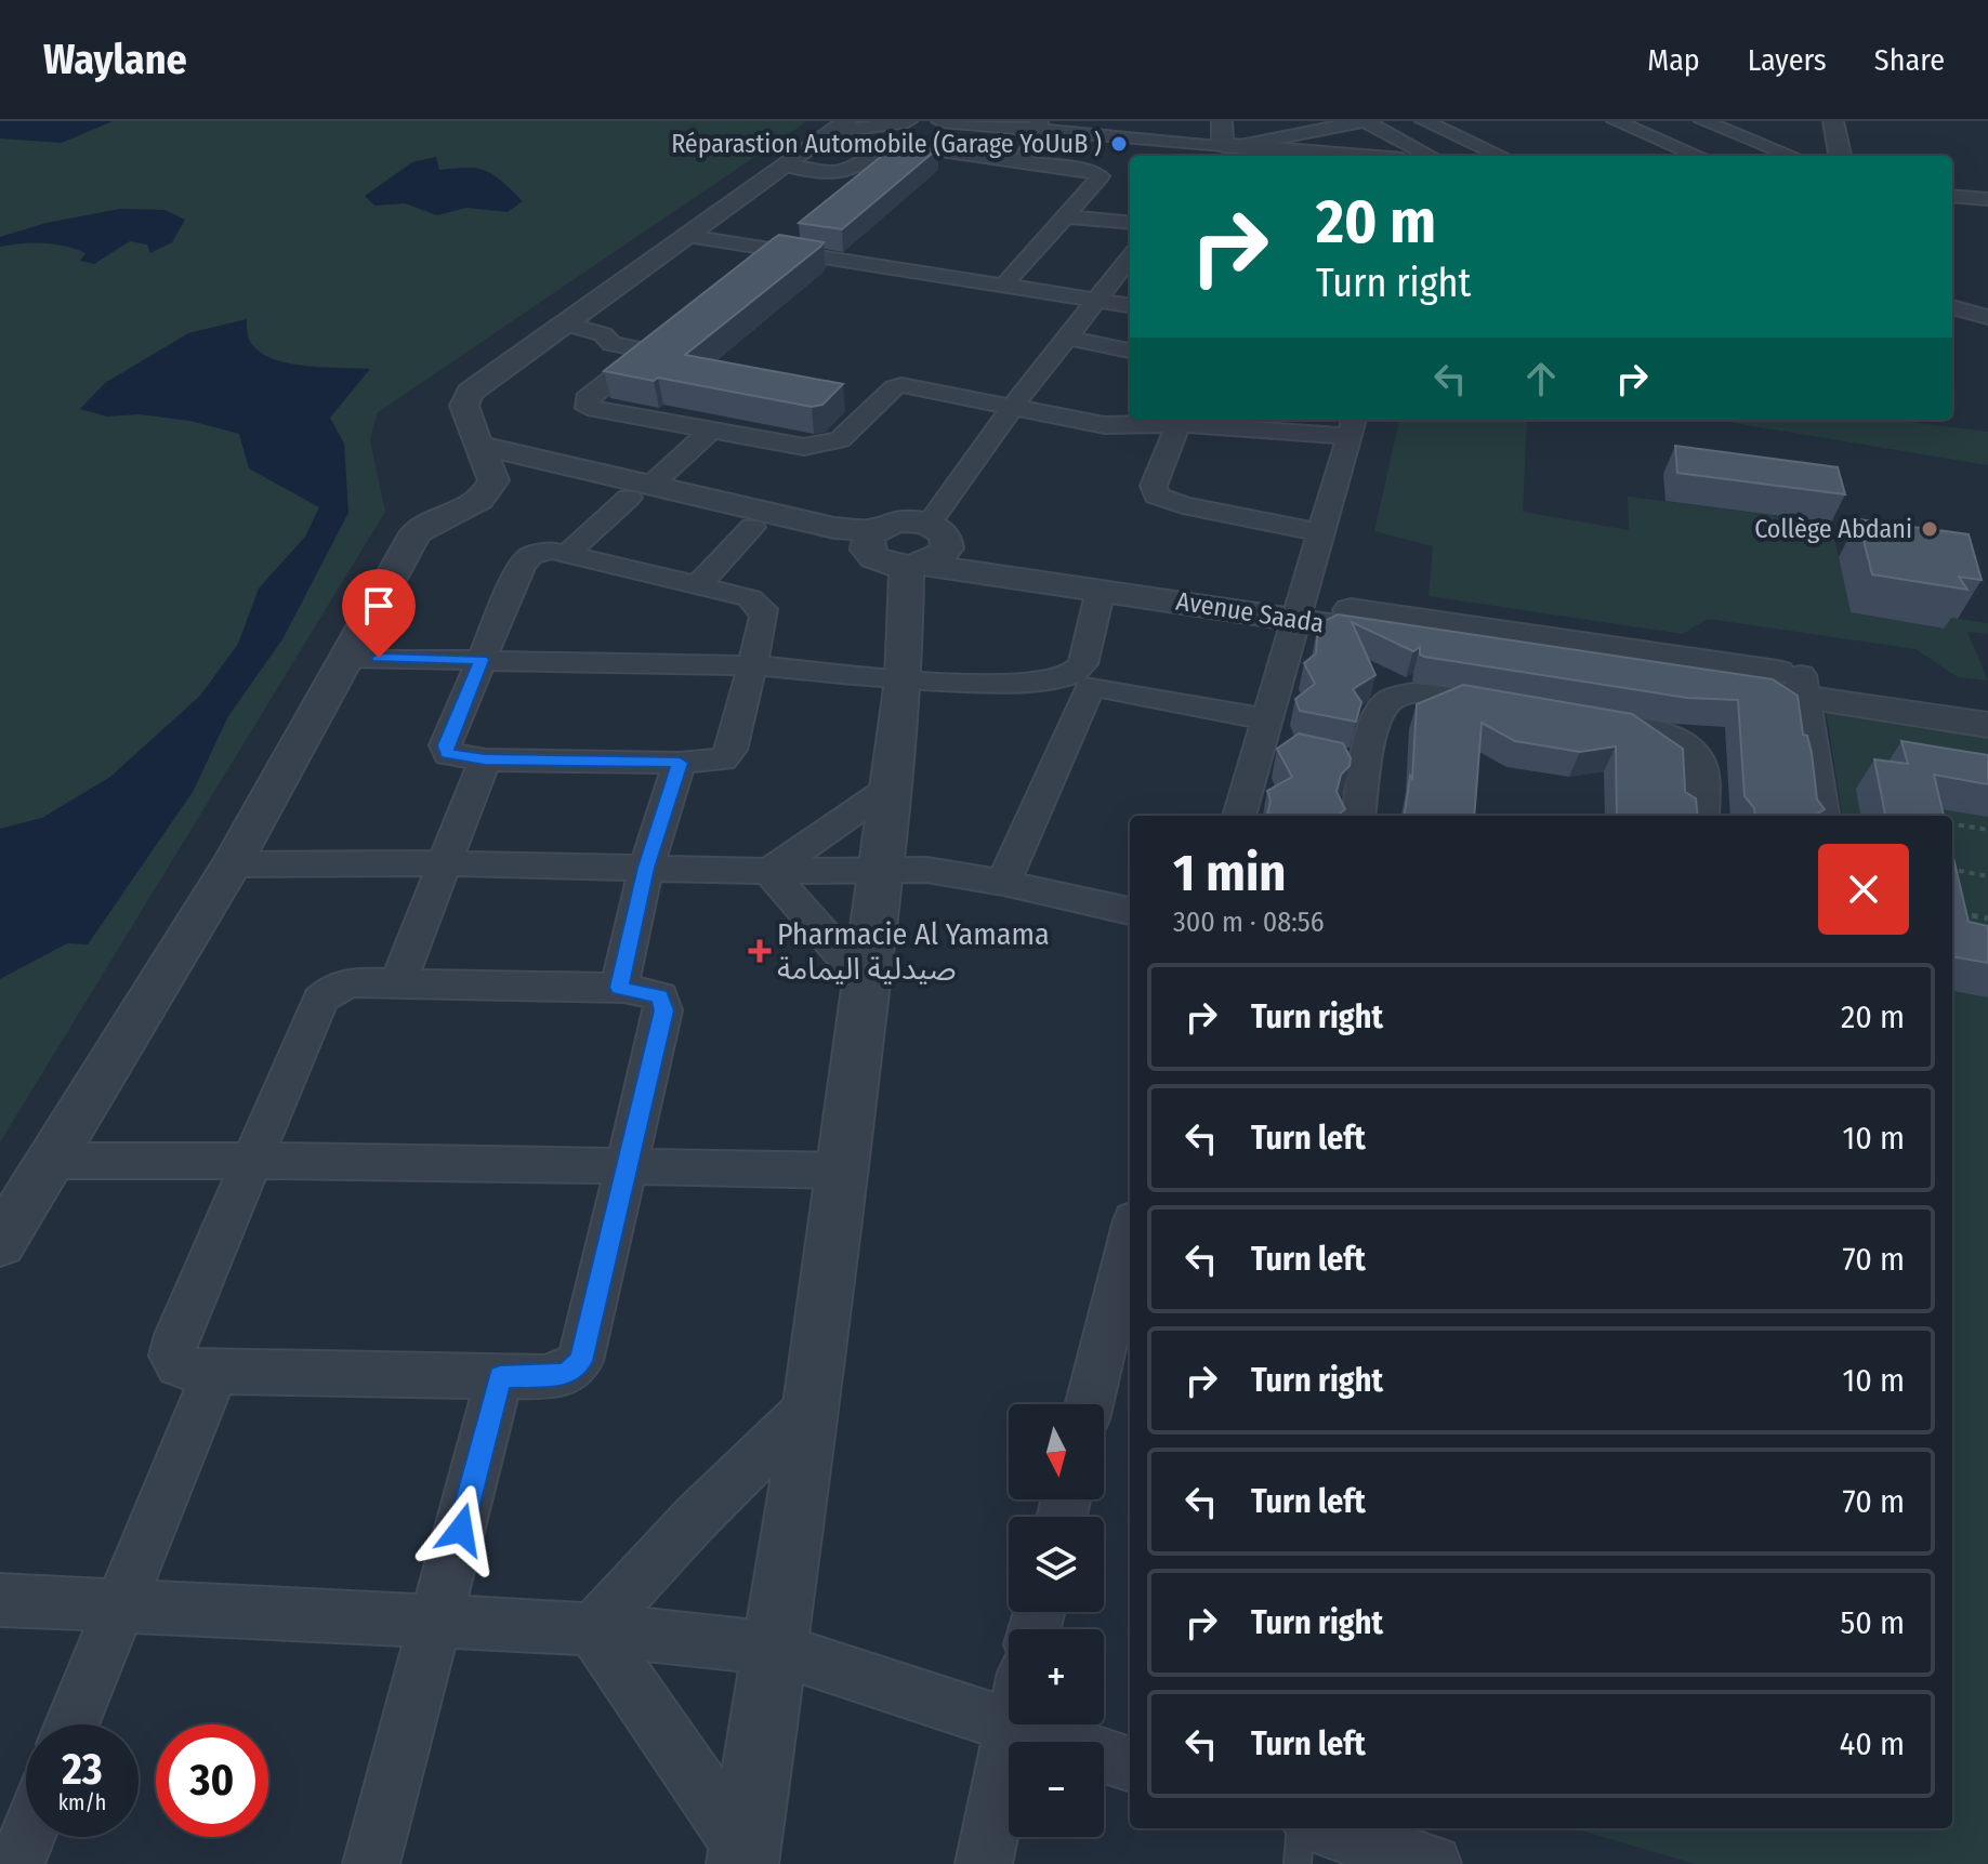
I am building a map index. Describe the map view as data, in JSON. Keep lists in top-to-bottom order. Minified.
{"streets":{"street":["Avenue Saada"]},"places":{"other":["Réparastion Automobile (Garage YoUuB )","Collège Abdani"],"health":["Pharmacie Al Yamama صيدلية اليمامة"]},"north":"bottom","page":{"header":"Waylane","nav":["Map","Layers","Share"],"turn":["20 m","Turn right"],"heading":["1 min","300 m · 08:56"],"list":[{"name":"Turn right","value":"20 m"},{"name":"Turn left","value":"10 m"},{"name":"Turn left","value":"70 m"},{"name":"Turn right","value":"10 m"},{"name":"Turn left","value":"70 m"},{"name":"Turn right","value":"50 m"},{"name":"Turn left","value":"40 m"}],"map_buttons":["+","−"],"speed":"23 km/h","limit":"30"}}
